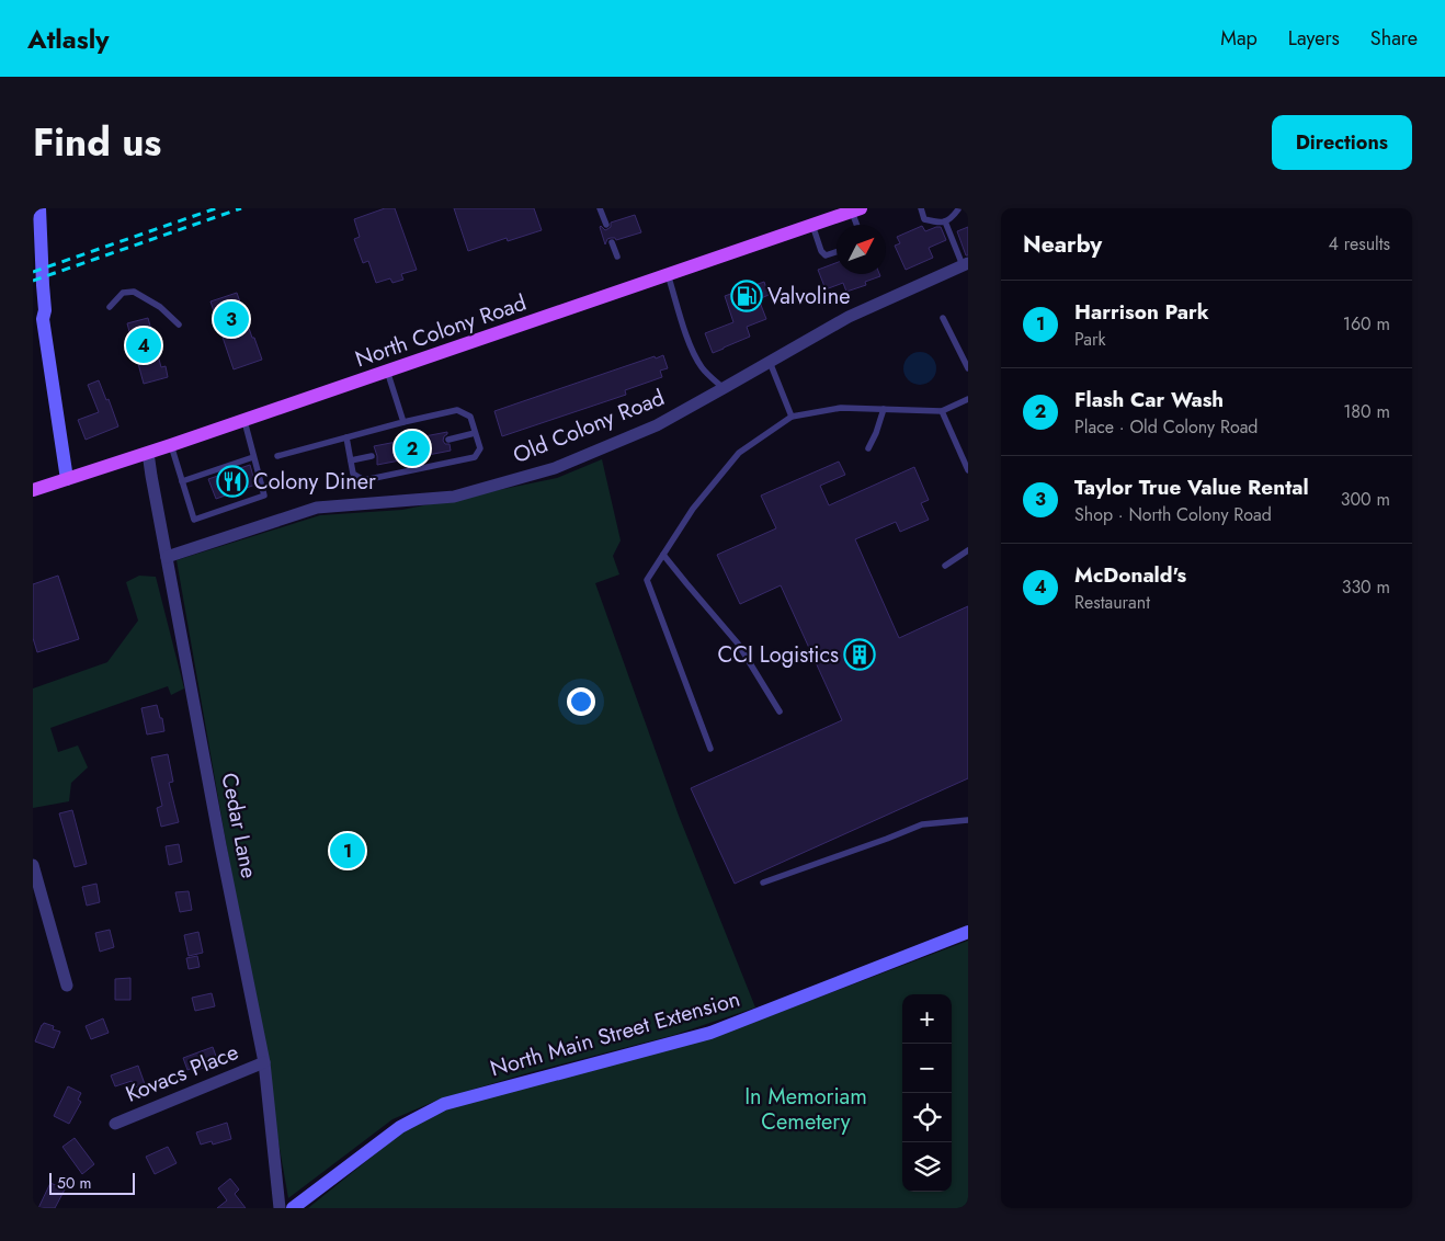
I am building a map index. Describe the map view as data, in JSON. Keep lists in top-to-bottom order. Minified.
{"streets":{"main road":["North Colony Road"],"street":["Old Colony Road","Cedar Lane","North Main Street Extension","Kovacs Place"]},"crossings":[["North Colony Road","Cedar Lane"],["Old Colony Road","Cedar Lane"],["Cedar Lane","Kovacs Place"]],"parks":["In Memoriam Cemetery"],"places":{"fuel station":["Valvoline"],"restaurant":["Colony Diner"],"building":["CCI Logistics"]},"scale_bar":"50 m","north":"top right","page":{"header":"Atlasly","nav":["Map","Layers","Share"],"title":"Find us","buttons":"Directions","heading":["Nearby","4 results"],"list":[{"mark":"1","name":"Harrison Park","note":"Park","value":"160 m"},{"mark":"2","name":"Flash Car Wash","note":"Place · Old Colony Road","value":"180 m"},{"mark":"3","name":"Taylor True Value Rental","note":"Shop · North Colony Road","value":"300 m"},{"mark":"4","name":"McDonald's","note":"Restaurant","value":"330 m"}],"pins":["3","4","2","1"],"map_buttons":["+","−"],"scale":"50 m"}}
